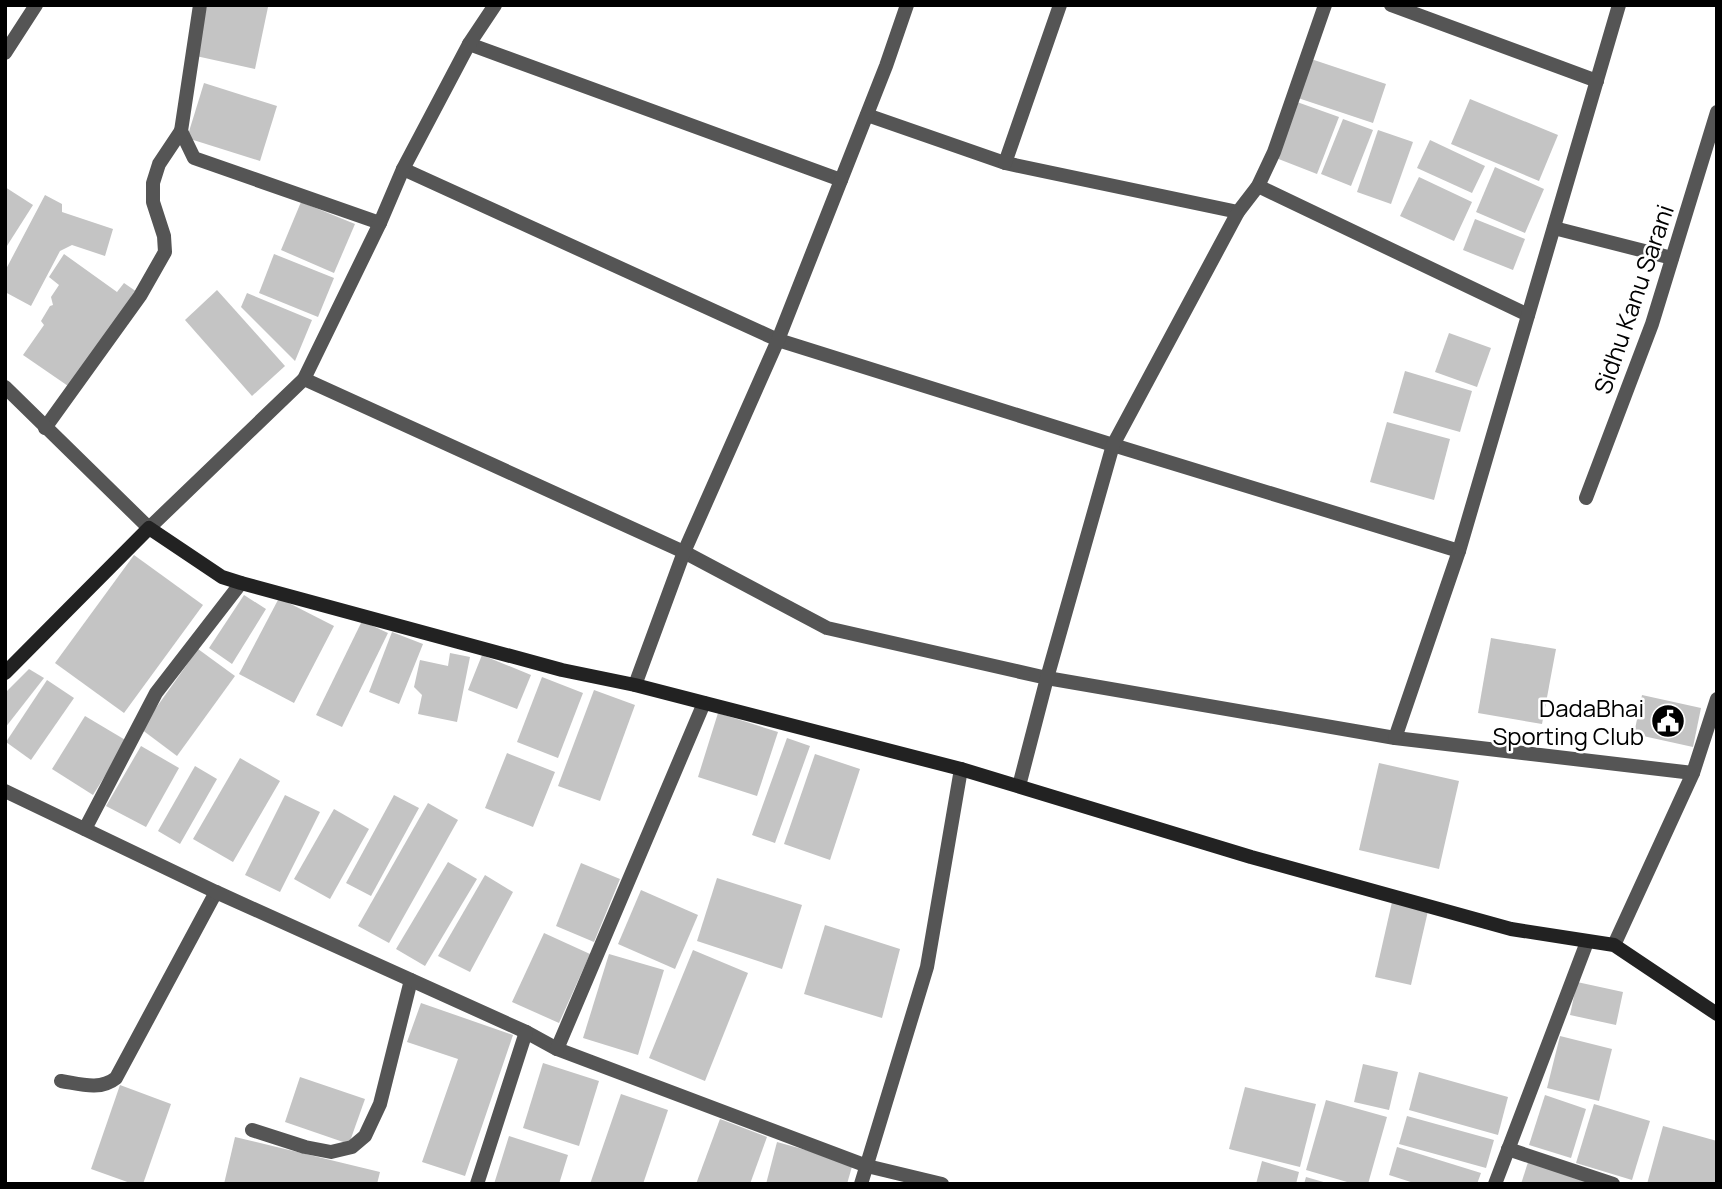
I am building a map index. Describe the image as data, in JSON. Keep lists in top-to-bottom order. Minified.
{"streets":{"street":["Sidhu Kanu Sarani"]},"places":{"public building":["DadaBhai Sporting Club"]}}
